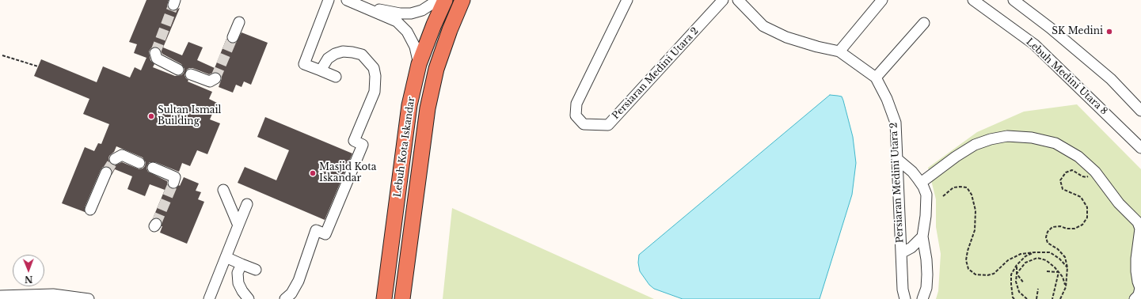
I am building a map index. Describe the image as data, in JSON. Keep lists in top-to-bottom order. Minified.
{"streets":{"highway":["Lebuh Kota Iskandar"],"street":["Persiaran Medini Utara 2","Lebuh Medini Utara 8"]},"places":["SK Medini","Sultan Ismail Building","Masjid Kota Iskandar"],"north":"bottom"}
